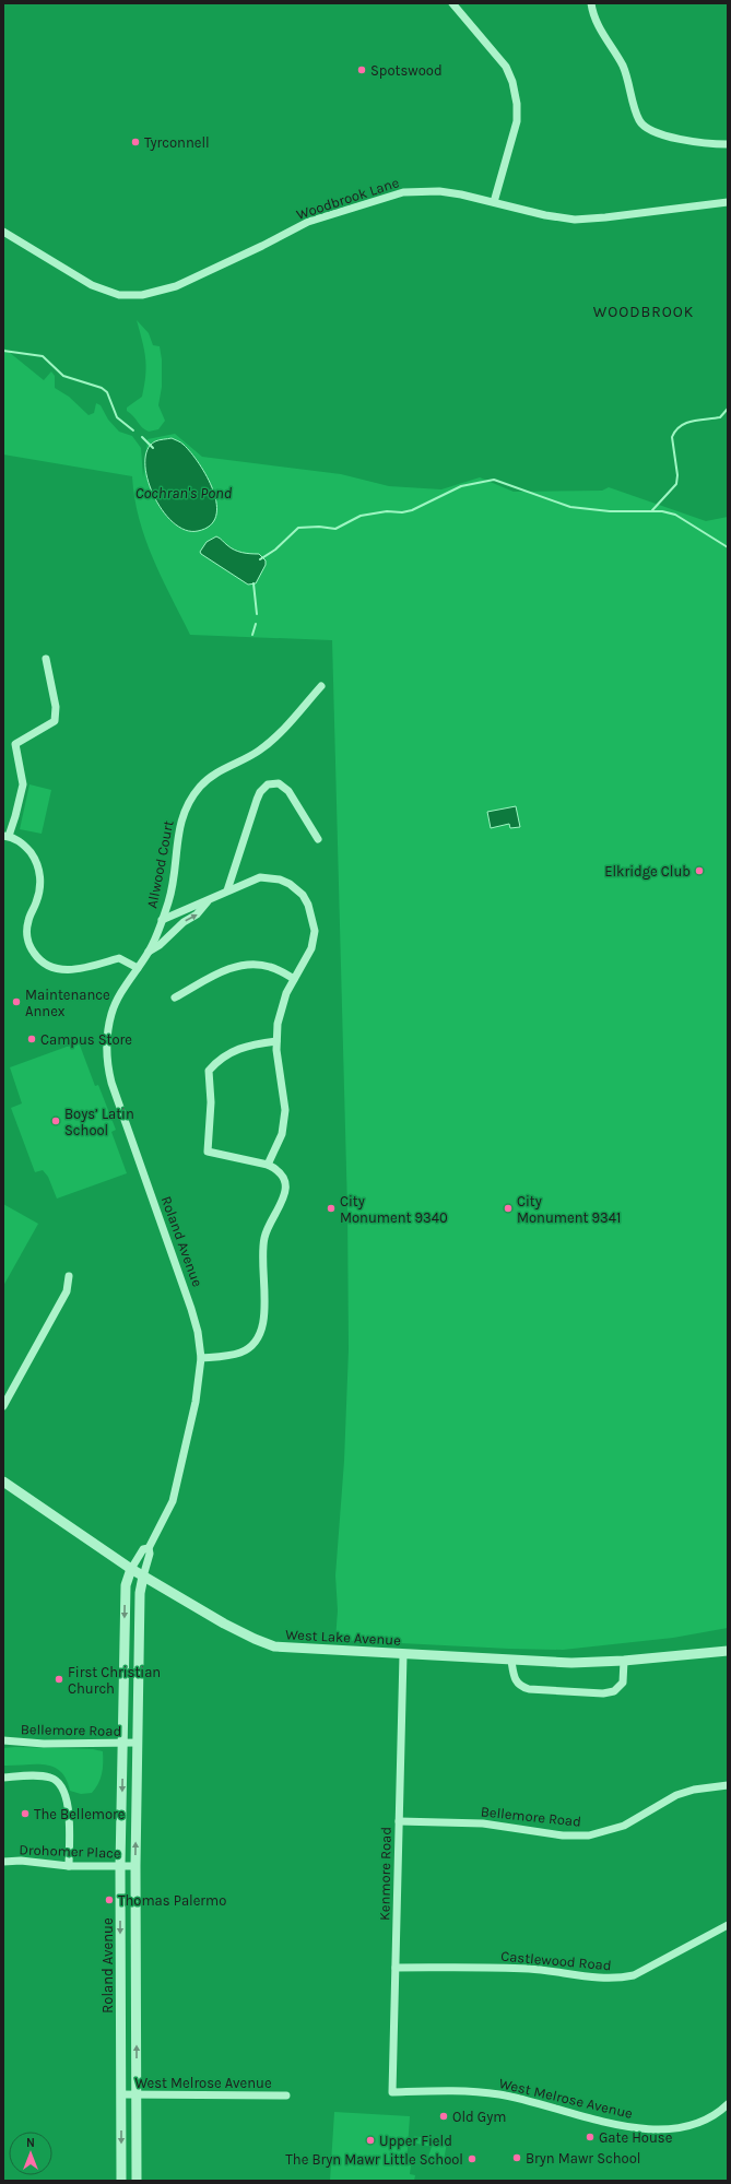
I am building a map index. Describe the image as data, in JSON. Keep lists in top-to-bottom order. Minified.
{"streets":{"street":["Woodbrook Lane","Allwood Court","Roland Avenue","West Lake Avenue","Bellemore Road","Drohomer Place","Kenmore Road","Castlewood Road","West Melrose Avenue"]},"crossings":[["Allwood Court","Roland Avenue"],["Roland Avenue","West Lake Avenue"],["Roland Avenue","Bellemore Road"],["Roland Avenue","Drohomer Place"],["Roland Avenue","West Melrose Avenue"],["West Lake Avenue","Kenmore Road"],["Bellemore Road","Kenmore Road"],["Kenmore Road","Castlewood Road"],["Kenmore Road","West Melrose Avenue"]],"districts":["WOODBROOK"],"water":["Cochran's Pond"],"places":["Spotswood","Tyrconnell","Elkridge Club","Maintenance Annex","Campus Store","Boys’ Latin School","City Monument 9340","City Monument 9341","First Christian Church","The Bellemore","Thomas Palermo","Old Gym","Gate House","Upper Field","Bryn Mawr School","The Bryn Mawr Little School"],"north":"top"}
